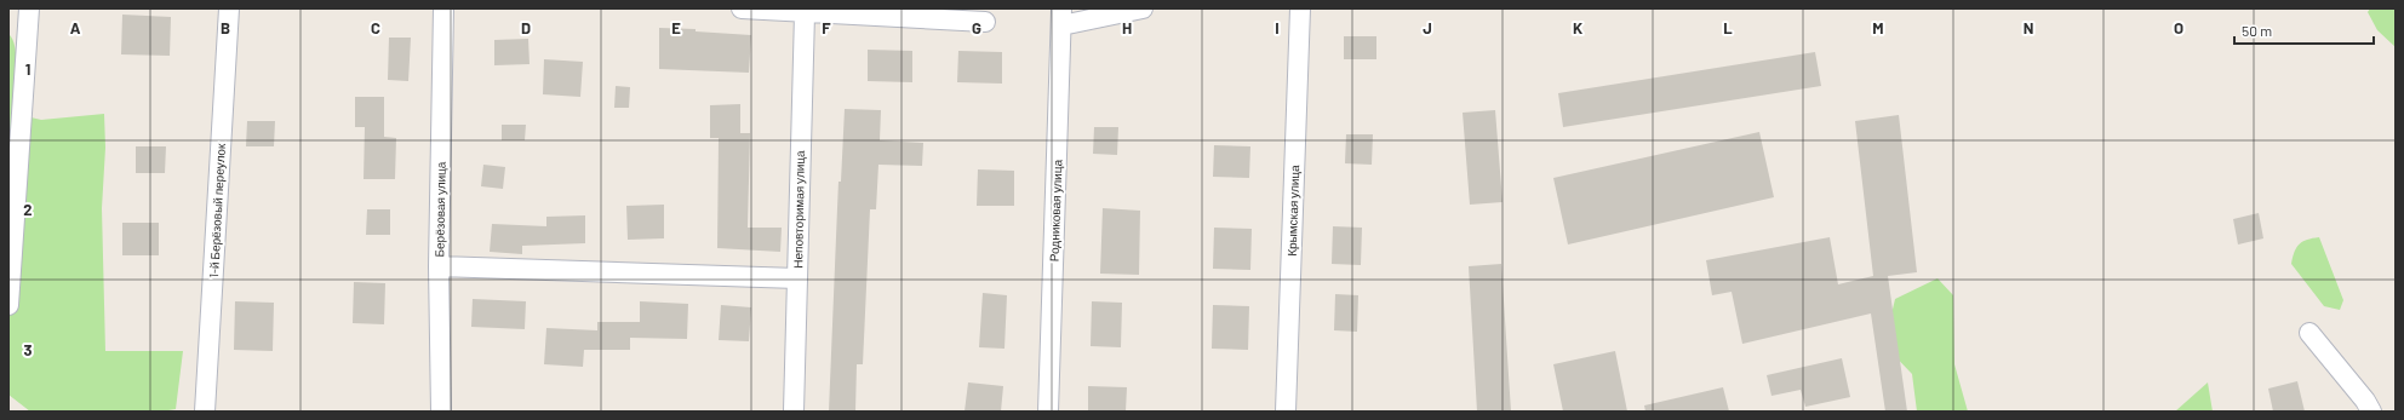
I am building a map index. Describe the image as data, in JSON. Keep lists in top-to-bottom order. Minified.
{"streets":{"street":["Берёзовая улица","Неповторимая улица","1-й Берёзовый переулок","Родниковая улица","Крымская улица"]},"scale_bar":"50 m","grid":{"columns":["A","B","C","D","E","F","G","H","I","J","K","L","M","N","O"],"rows":["1","2","3"]}}
